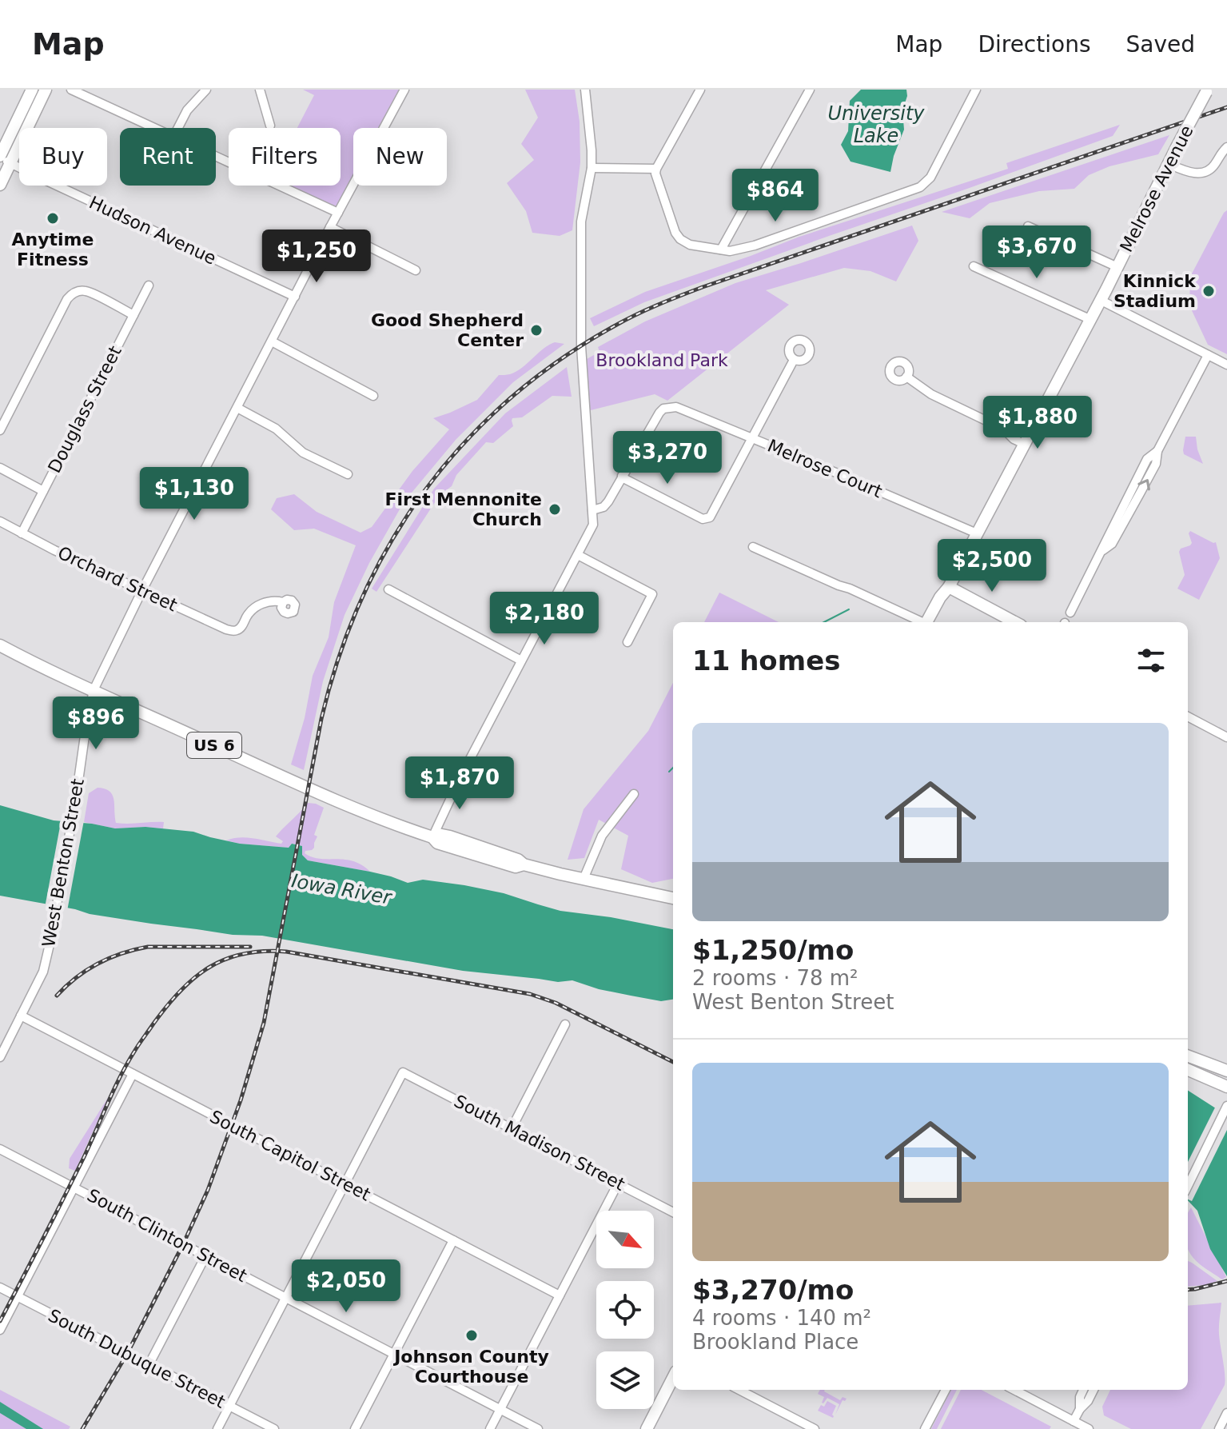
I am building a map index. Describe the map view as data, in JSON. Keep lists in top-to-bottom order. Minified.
{"streets":{"main road":["Melrose Avenue","US 6"],"street":["Hudson Avenue","Douglass Street","Melrose Court","Orchard Street","West Benton Street","South Madison Street","South Capitol Street","South Clinton Street","South Dubuque Street"]},"crossings":[["Melrose Avenue","Melrose Court"],["Hudson Avenue","West Benton Street"],["Douglass Street","Orchard Street"],["Orchard Street","West Benton Street"],["US 6","West Benton Street"],["West Benton Street","South Capitol Street"],["South Madison Street","South Capitol Street"]],"water":["University Lake","Iowa River"],"parks":["Brookland Park"],"places":["Anytime Fitness","Kinnick Stadium","Good Shepherd Center","First Mennonite Church","Johnson County Courthouse"],"north":"bottom right","page":{"header":"Map","nav":["Map","Directions","Saved"],"chip":["Buy","Rent","Filters","New"],"price":["$864","$3,670","$1,250","$1,880","$3,270","$1,130","$2,500","$2,180","$896","$1,870","$2,050"],"heading":"11 homes","list":[{"name":"$1,250/mo","note":"2 rooms · 78 m² · West Benton Street"},{"name":"$3,270/mo","note":"4 rooms · 140 m² · Brookland Place"}]}}
